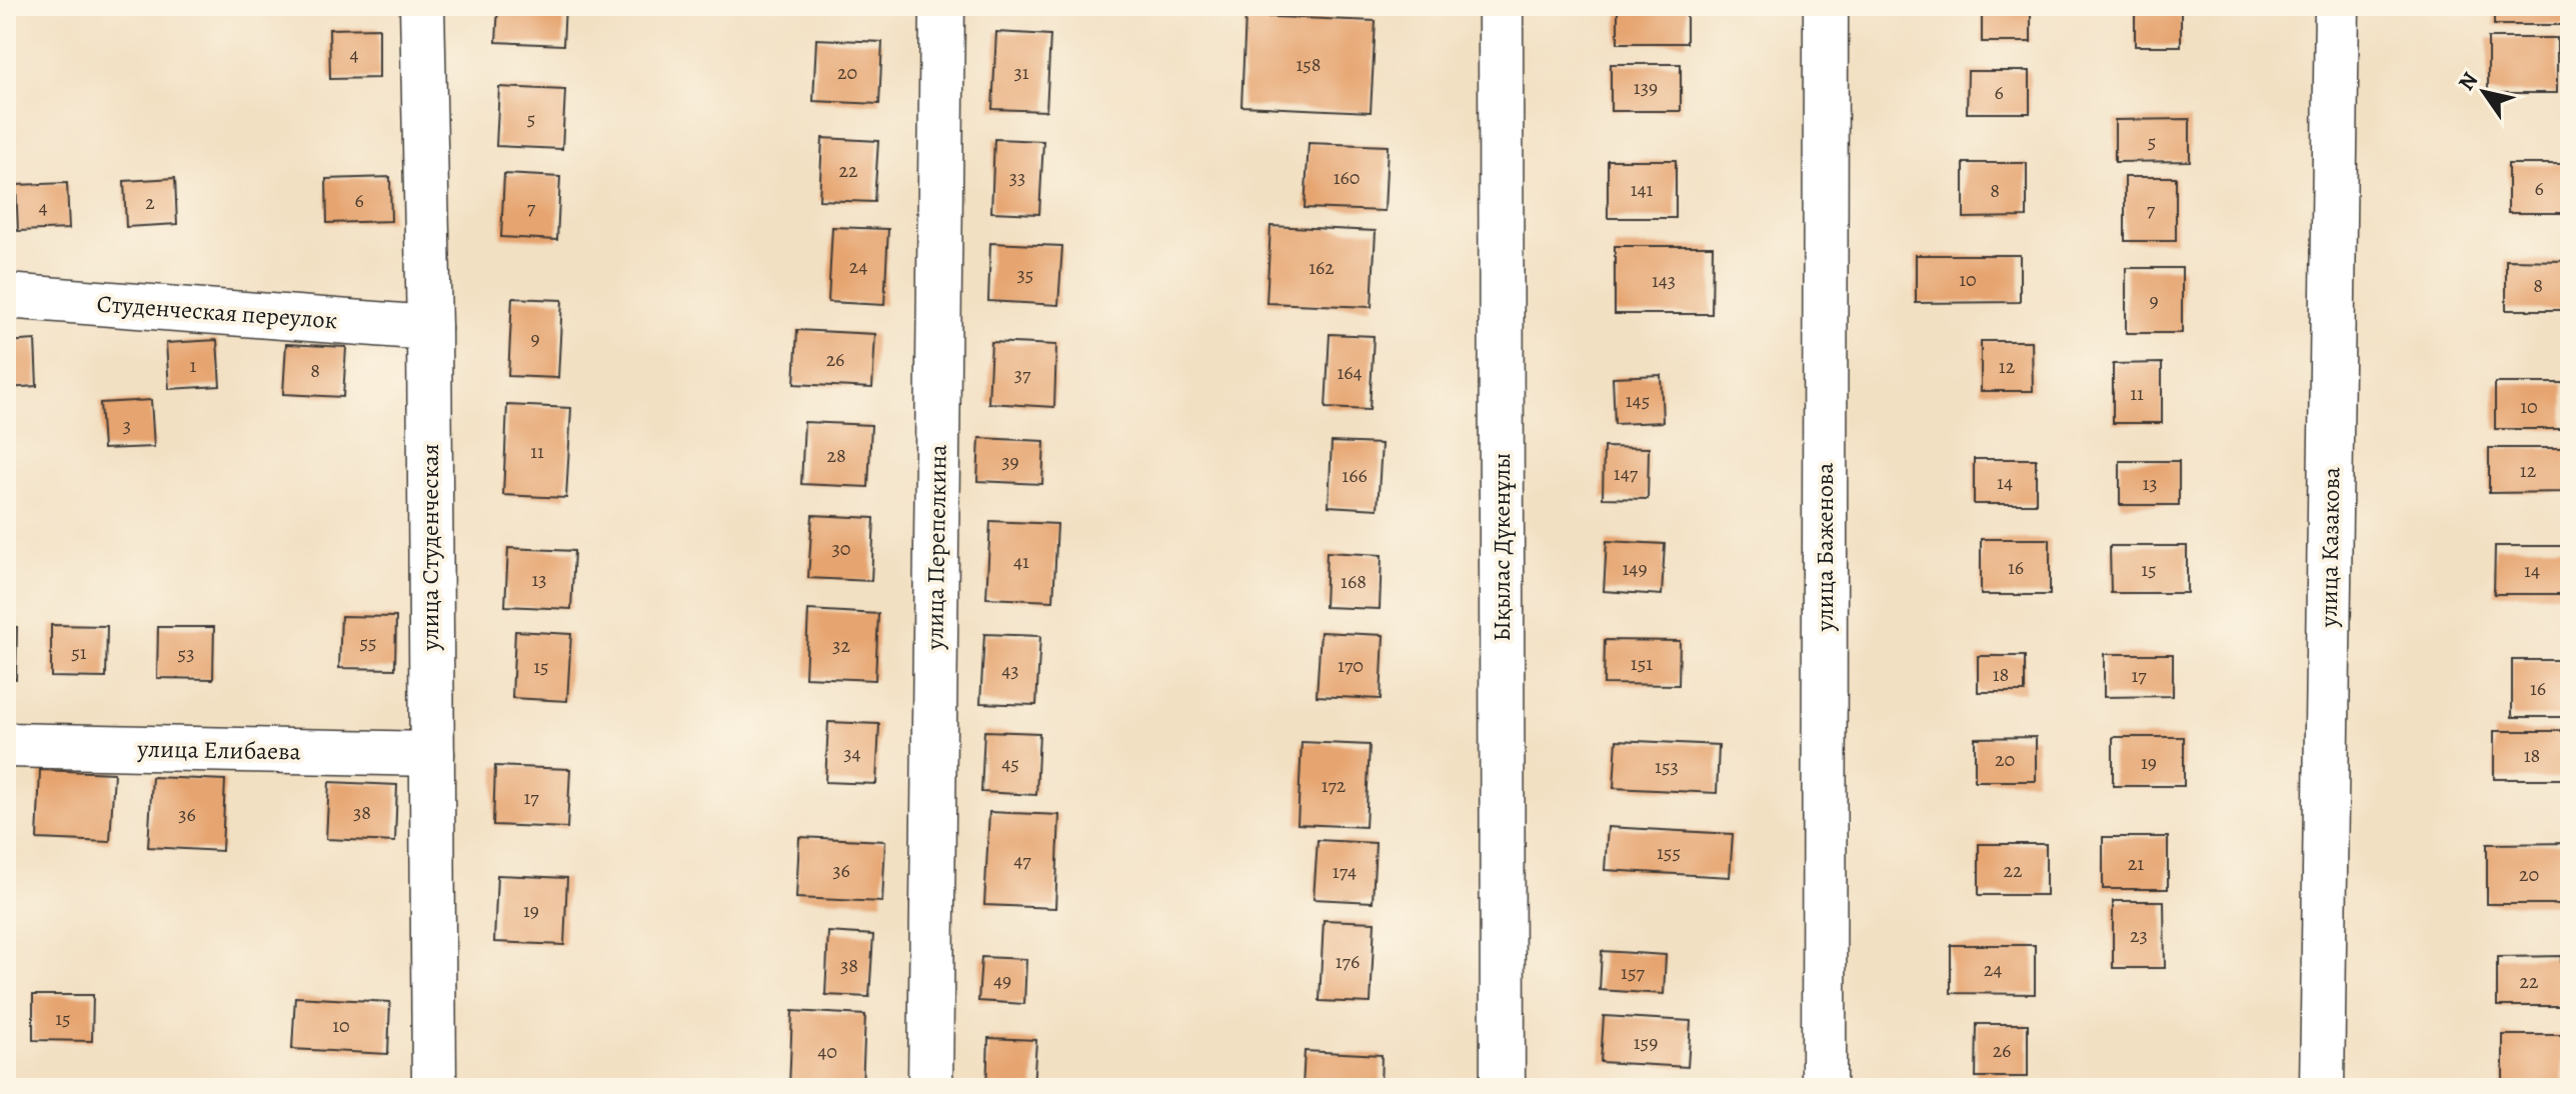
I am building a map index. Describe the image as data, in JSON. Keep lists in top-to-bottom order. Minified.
{"streets":{"street":["Студенческая переулок","улица Студенческая","улица Перепелкина","Ықылас Дүкенұлы","улица Баженова","улица Казакова","улица Елибаева"]},"crossings":[["Студенческая переулок","улица Студенческая"],["улица Студенческая","улица Елибаева"]],"house_numbers":["4","158","20","31","139","6","5","5","22","33","160","6","141","8","6","2","4","7","7","24","162","35","10","143","8","9","9","26","1","12","8","164","37","11","145","10","3","11","28","39","12","147","166","14","13","30","41","16","149","15","14","13","168","55","32","51","53","151","170","15","43","18","17","16","34","18","20","19","45","153","172","17","38","36","155","47","21","36","22","174","20","19","23","176","38","24","157","49","22","15","10","159","26","40"],"north":"top left"}
